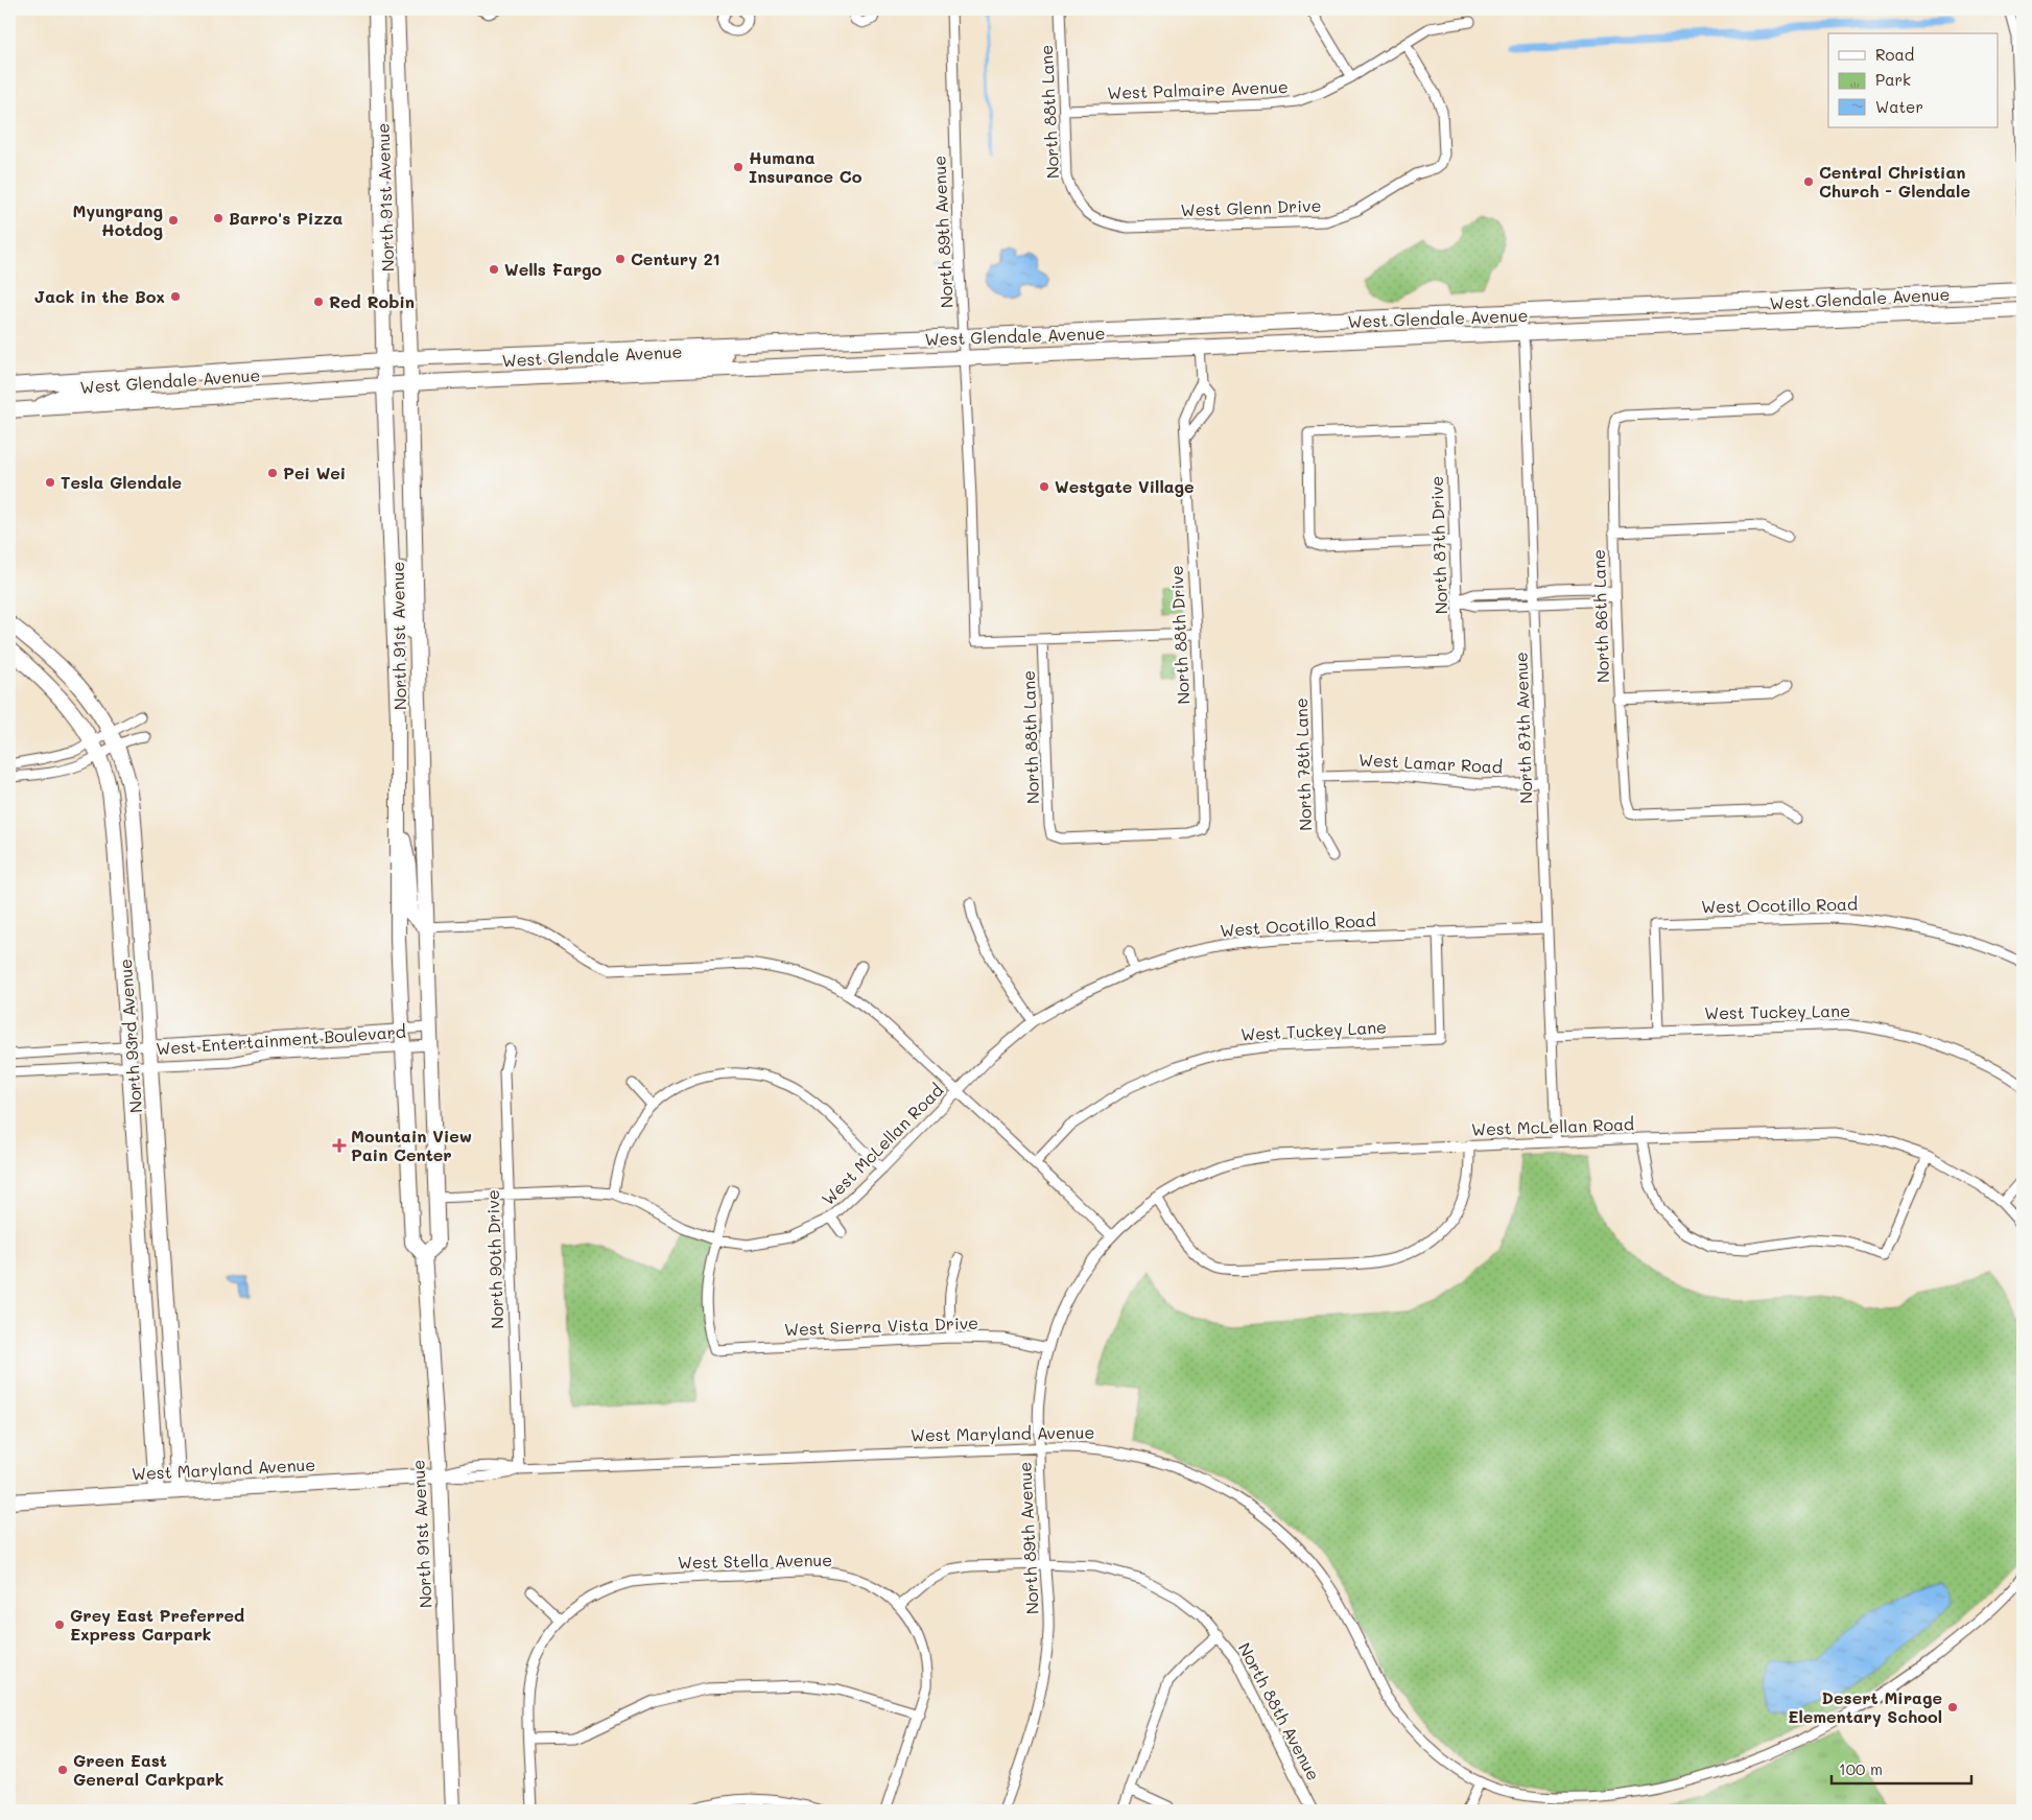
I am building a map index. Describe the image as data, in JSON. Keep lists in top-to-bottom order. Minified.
{"streets":{"main road":["North 91st Avenue","West Glendale Avenue","North 93rd Avenue","West Maryland Avenue"],"street":["West Palmaire Avenue","North 88th Lane","West Glenn Drive","North 89th Avenue","North 87th Drive","North 86th Lane","North 88th Drive","North 87th Avenue","West Lamar Road","North 78th Lane","West Ocotillo Road","West Tuckey Lane","West Entertainment Boulevard","West McLellan Road","North 90th Drive","West Sierra Vista Drive","West Stella Avenue","North 88th Avenue"]},"crossings":[["West Palmaire Avenue","North 88th Lane"],["West Palmaire Avenue","West Glenn Drive"],["North 88th Lane","West Glenn Drive"],["North 88th Lane","North 89th Avenue"],["North 88th Lane","North 88th Drive"],["North 91st Avenue","West Glendale Avenue"],["North 91st Avenue","West Entertainment Boulevard"],["North 91st Avenue","West McLellan Road"],["North 91st Avenue","West Maryland Avenue"],["North 89th Avenue","West Glendale Avenue"],["North 89th Avenue","West McLellan Road"],["North 89th Avenue","West Sierra Vista Drive"],["North 89th Avenue","West Maryland Avenue"],["North 89th Avenue","North 88th Avenue"],["West Glendale Avenue","North 88th Drive"],["West Glendale Avenue","North 87th Avenue"],["North 87th Drive","North 78th Lane"],["North 87th Avenue","West Lamar Road"],["North 87th Avenue","West Ocotillo Road"],["North 87th Avenue","West Tuckey Lane"],["North 87th Avenue","West McLellan Road"],["West Lamar Road","North 78th Lane"],["West Ocotillo Road","West Tuckey Lane"],["West Ocotillo Road","West McLellan Road"],["North 93rd Avenue","West Entertainment Boulevard"],["North 93rd Avenue","West Maryland Avenue"],["West McLellan Road","North 90th Drive"],["West McLellan Road","West Sierra Vista Drive"],["North 90th Drive","West Maryland Avenue"]],"places":{"other":["Humana Insurance Co","Central Christian Church - Glendale","Barro's Pizza","Myungrang Hotdog","Century 21","Wells Fargo","Jack in the Box","Red Robin","Pei Wei","Tesla Glendale","Westgate Village","Grey East Preferred Express Carpark","Desert Mirage Elementary School","Green East General Carkpark"],"health":["Mountain View Pain Center"]},"legend":["Road","Park","Water"],"scale_bar":"100 m"}
